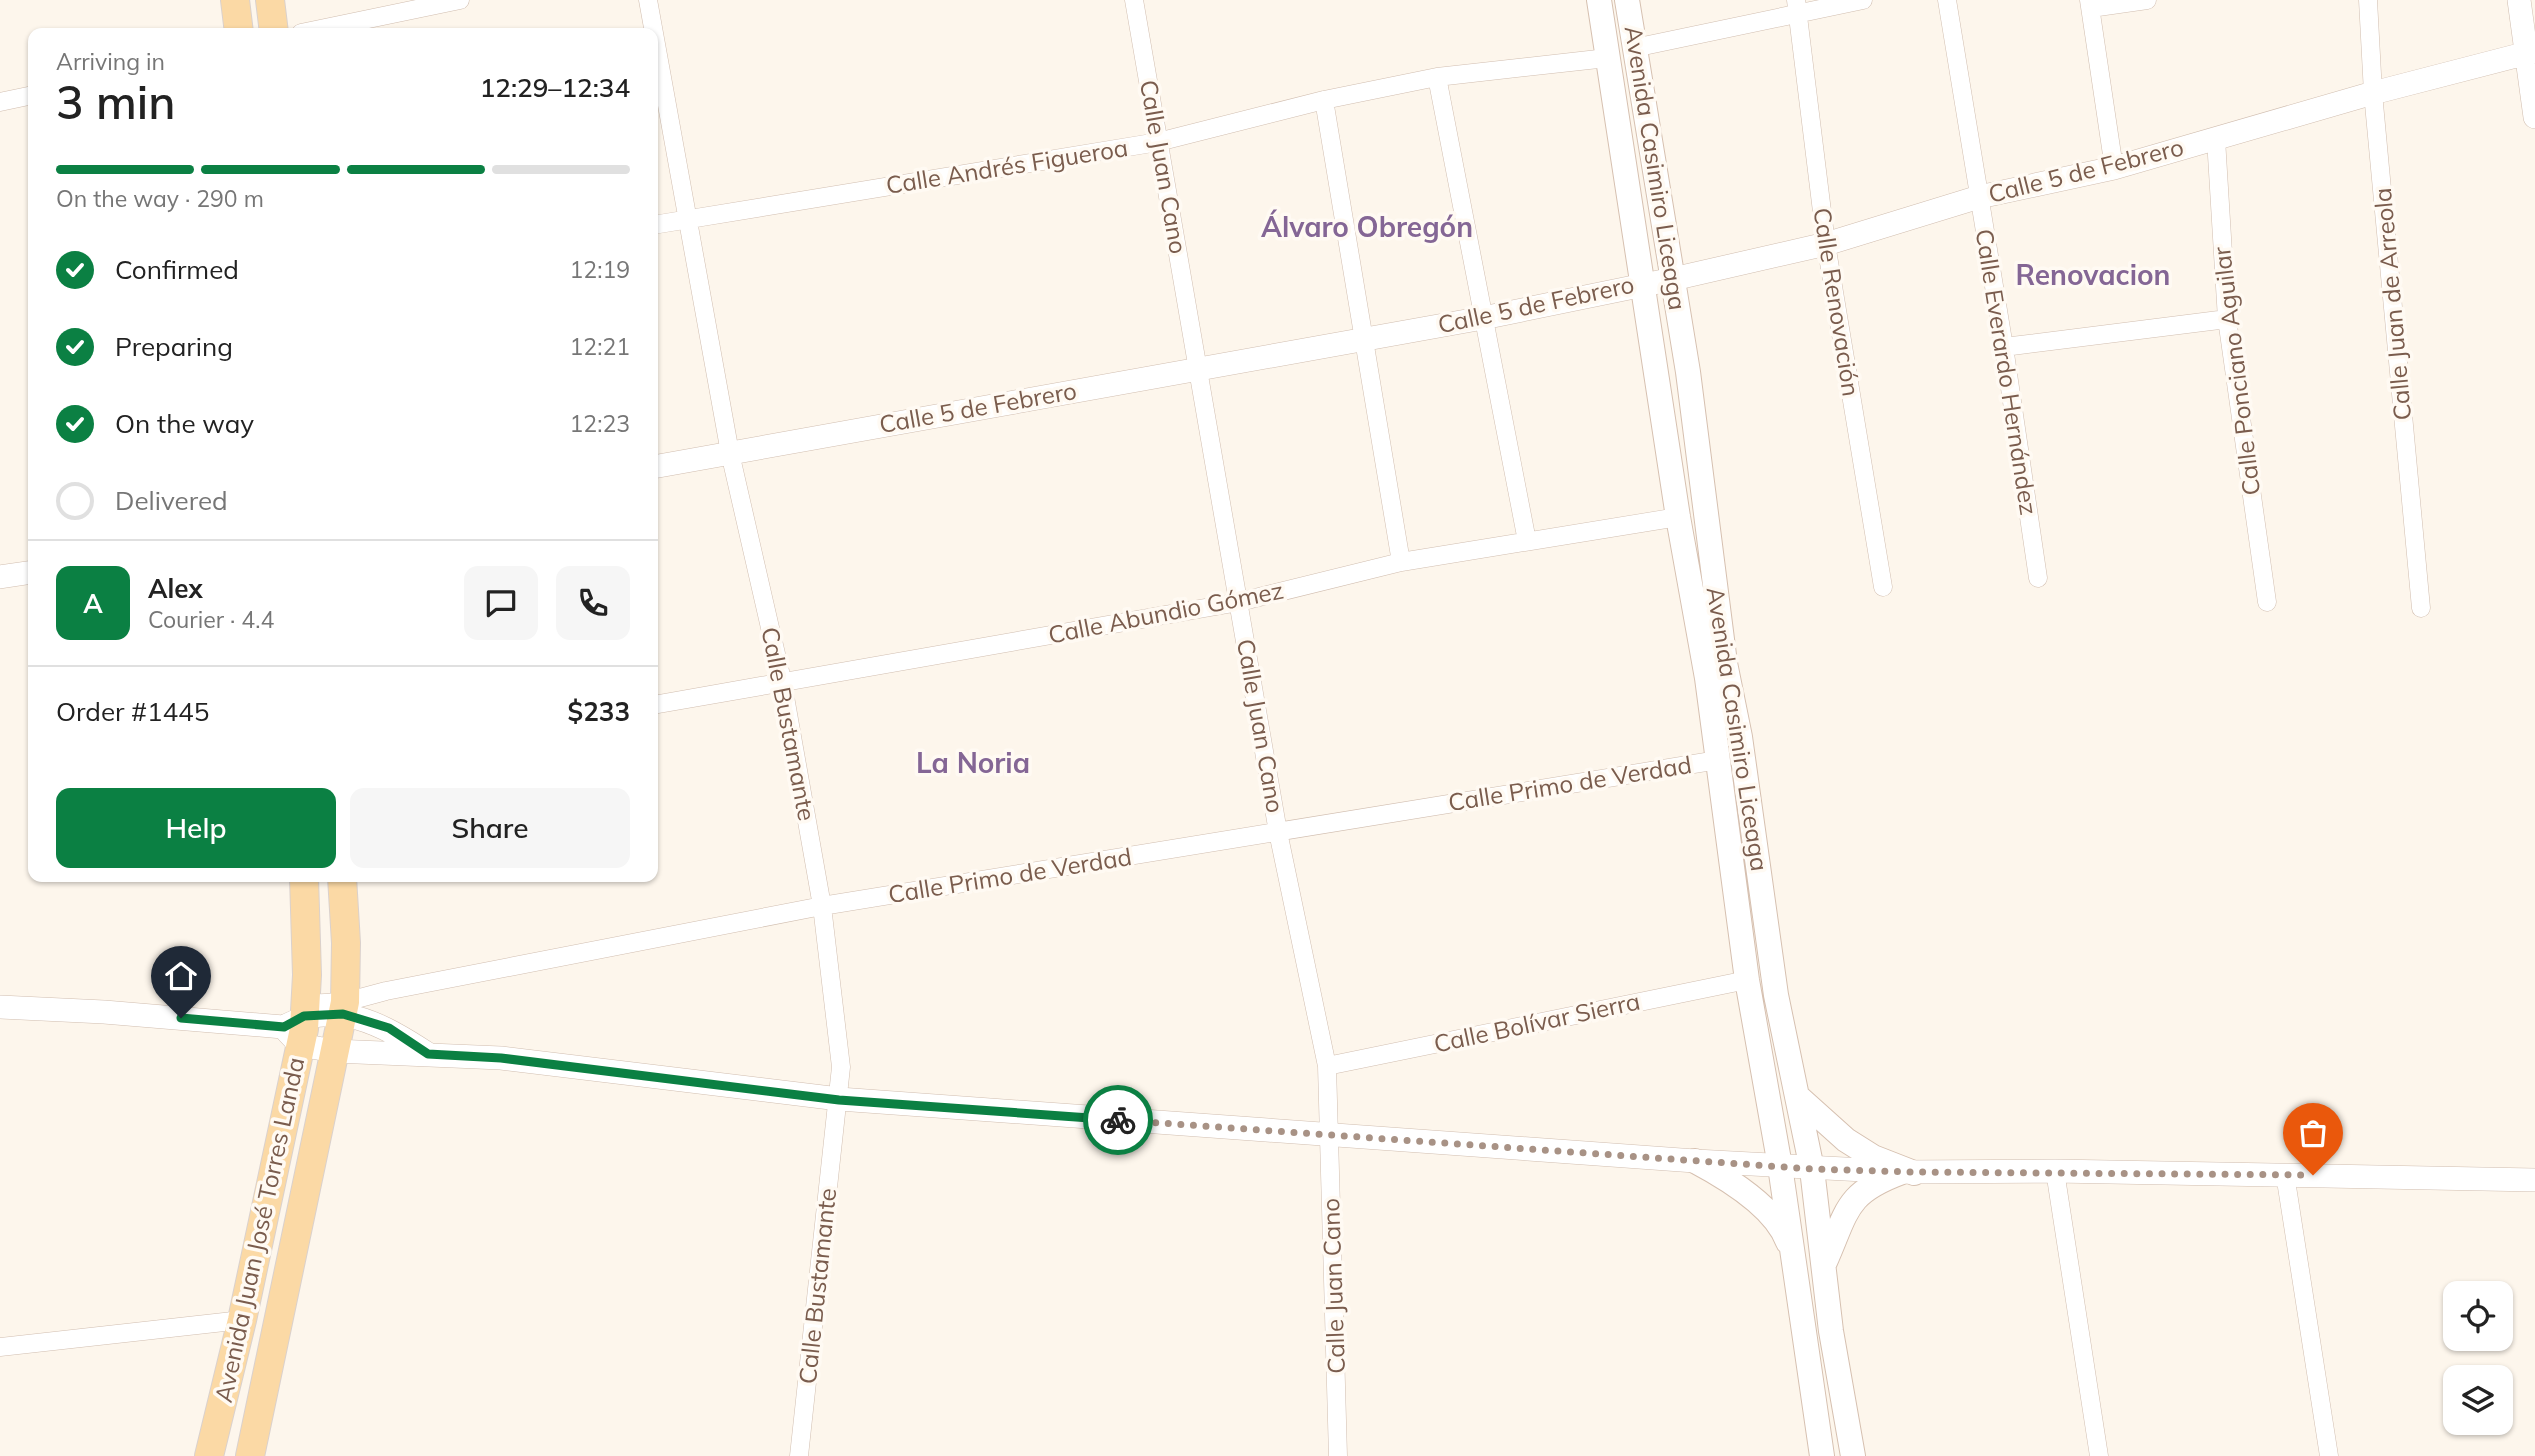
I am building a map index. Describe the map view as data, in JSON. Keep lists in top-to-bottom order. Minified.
{"streets":{"main road":["Avenida Casimiro Liceaga","Avenida Juan José Torres Landa"],"street":["Calle Andrés Figueroa","Calle Juan Cano","Calle 5 de Febrero","Calle Renovación","Calle Juan de Arreola","Calle Ponciano Aguilar","Calle Everardo Hernández","Calle Abundio Gómez","Calle Bustamante","Calle Primo de Verdad","Calle Bolívar Sierra"]},"crossings":[["Calle Andrés Figueroa","Calle Juan Cano"],["Calle Andrés Figueroa","Avenida Casimiro Liceaga"],["Calle Andrés Figueroa","Calle Bustamante"],["Calle Juan Cano","Calle 5 de Febrero"],["Calle Juan Cano","Calle Abundio Gómez"],["Calle Juan Cano","Calle Primo de Verdad"],["Calle Juan Cano","Calle Bolívar Sierra"],["Avenida Casimiro Liceaga","Calle 5 de Febrero"],["Avenida Casimiro Liceaga","Calle Abundio Gómez"],["Avenida Casimiro Liceaga","Calle Primo de Verdad"],["Avenida Casimiro Liceaga","Calle Bolívar Sierra"],["Calle 5 de Febrero","Calle Renovación"],["Calle 5 de Febrero","Calle Juan de Arreola"],["Calle 5 de Febrero","Calle Ponciano Aguilar"],["Calle 5 de Febrero","Calle Everardo Hernández"],["Calle 5 de Febrero","Calle Bustamante"],["Calle Abundio Gómez","Calle Bustamante"],["Calle Bustamante","Calle Primo de Verdad"],["Calle Primo de Verdad","Avenida Juan José Torres Landa"]],"districts":["Álvaro Obregón","Renovacion","La Noria"],"page":{"heading":["3 min","Arriving in","12:29–12:34"],"panel":["Alex","Courier · 4.4","Order #1445","$233"],"bar":"On the way · 290 m","list":[["Confirmed","12:19"],["Preparing","12:21"],["On the way","12:23"],"Delivered"],"round":"A","buttons":["Help","Share"]}}
